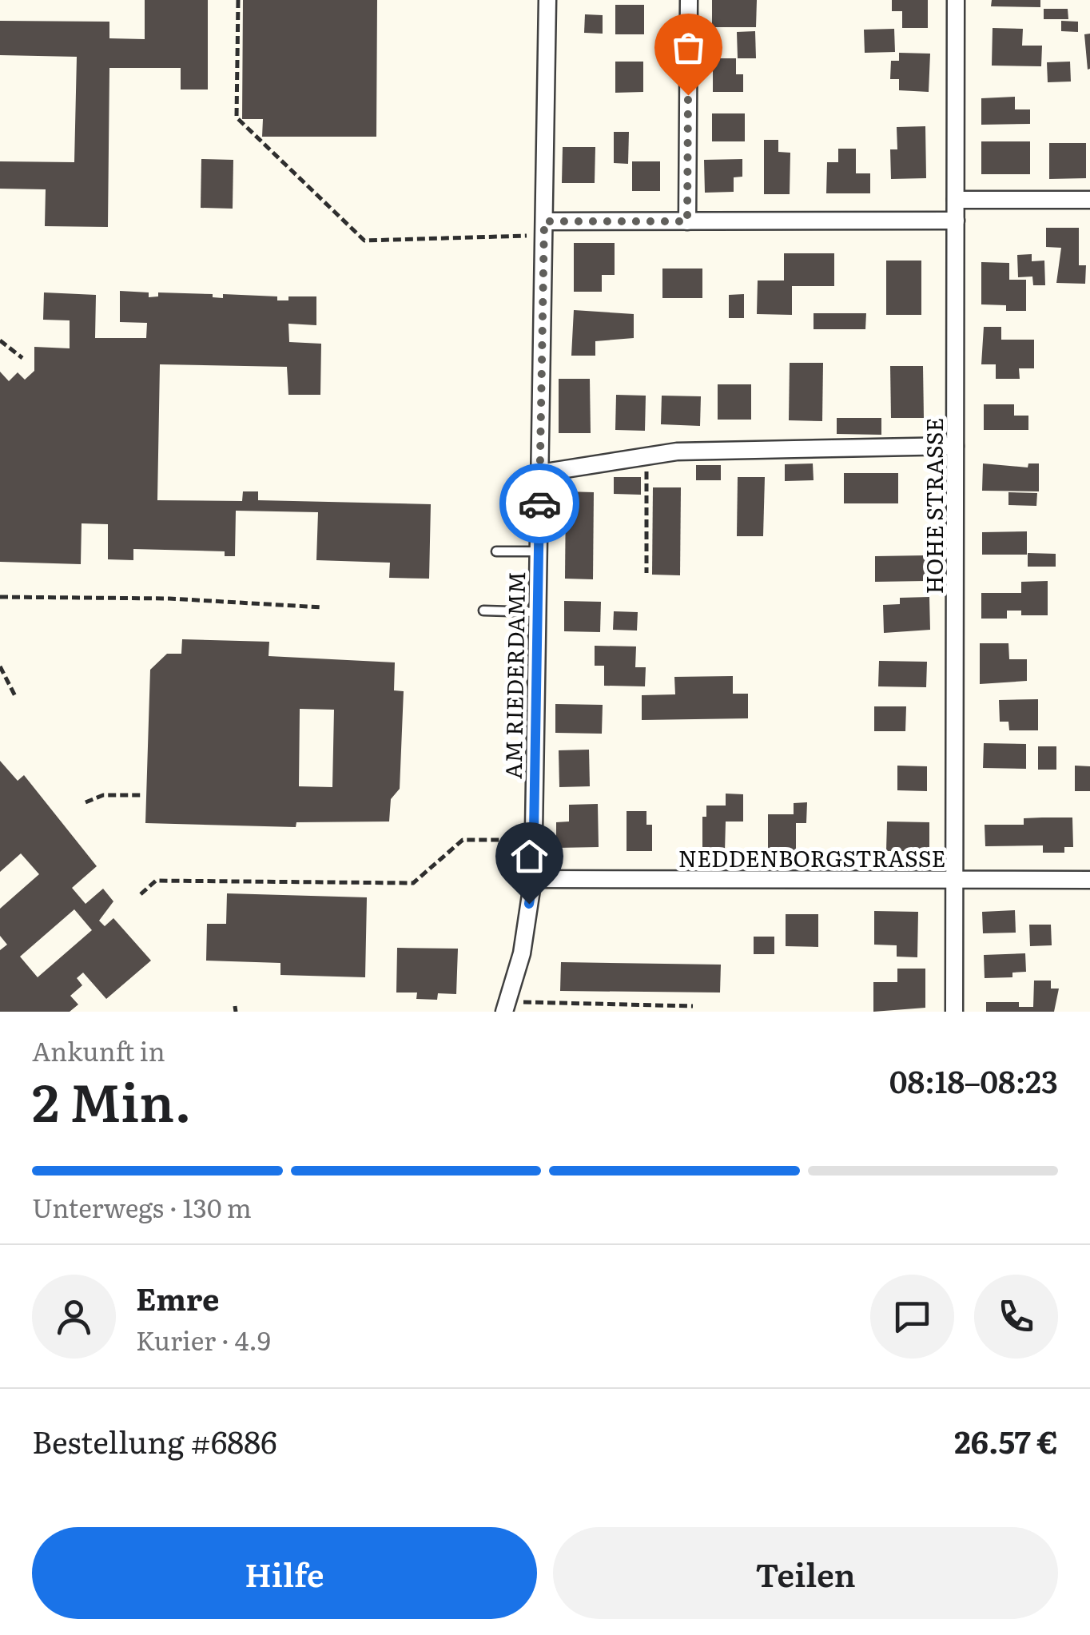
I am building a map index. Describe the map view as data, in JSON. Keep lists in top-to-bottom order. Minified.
{"streets":{"street":["HOHE STRASSE","AM RIEDERDAMM","NEDDENBORGSTRASSE"]},"crossings":[["HOHE STRASSE","NEDDENBORGSTRASSE"],["AM RIEDERDAMM","NEDDENBORGSTRASSE"]],"page":{"heading":["2 Min.","Ankunft in","08:18–08:23"],"panel":["Emre","Kurier · 4.9","Bestellung #6886","26.57 €"],"bar":"Unterwegs · 130 m","buttons":["Hilfe","Teilen"]}}
